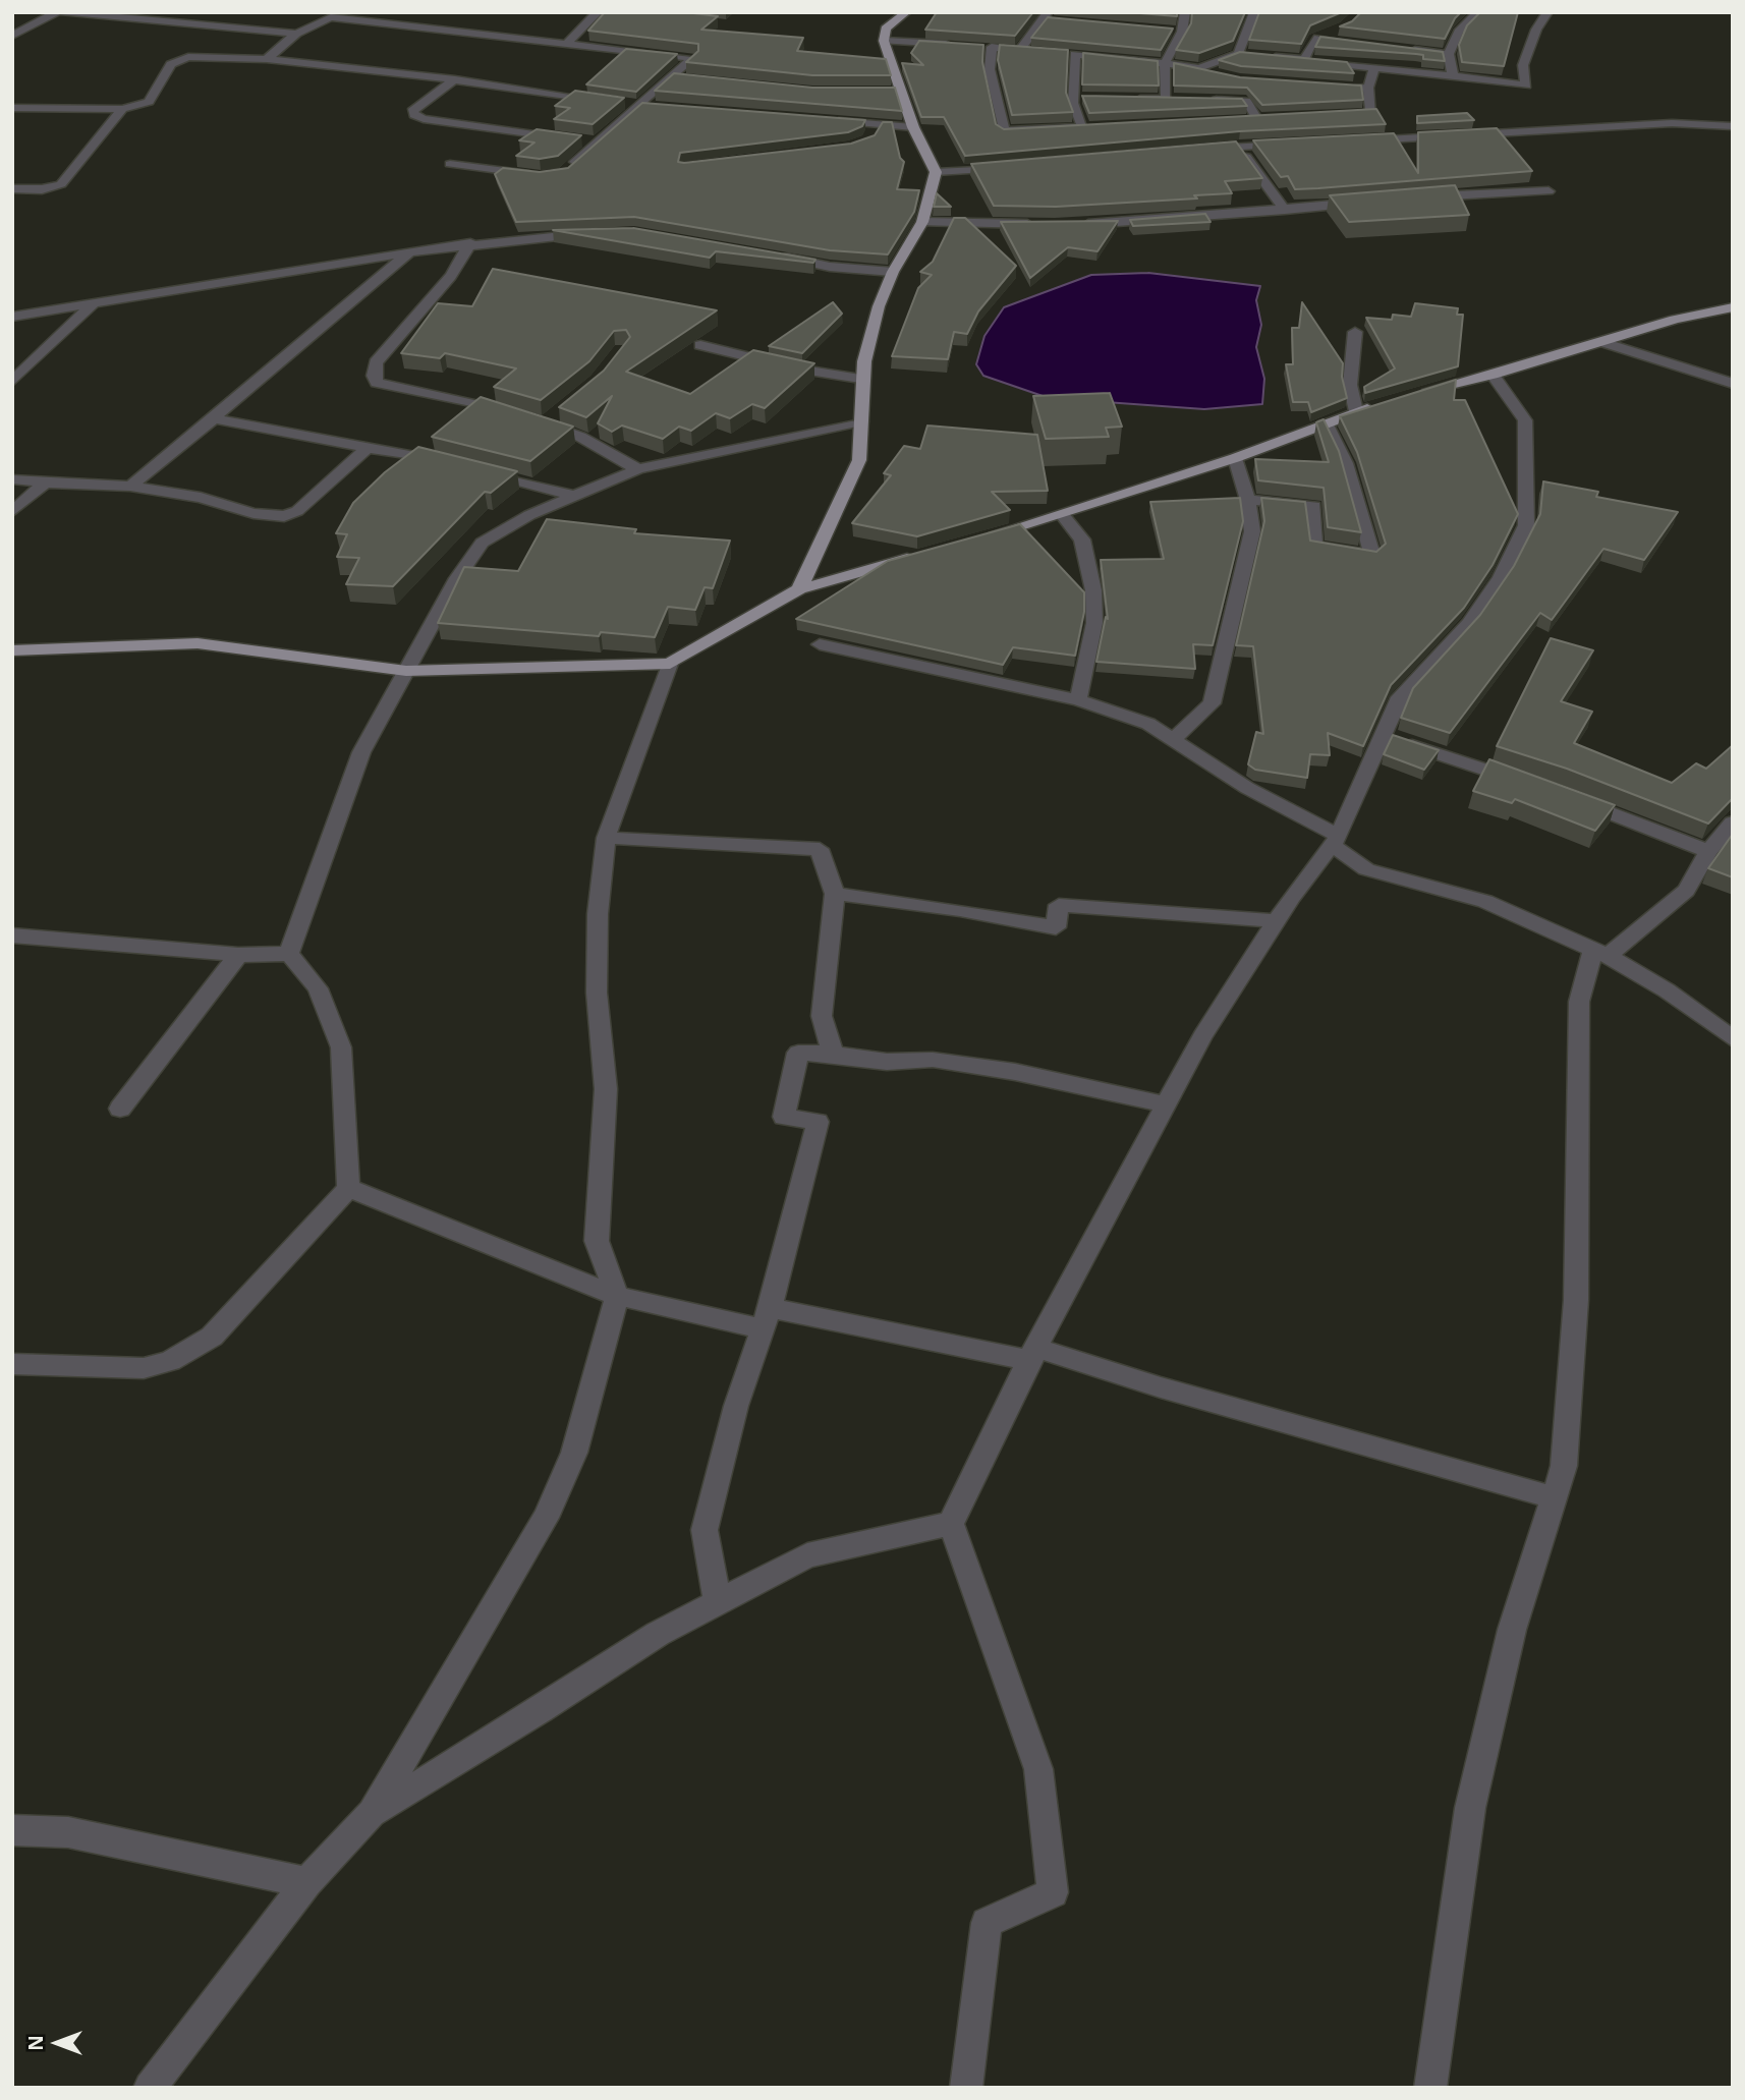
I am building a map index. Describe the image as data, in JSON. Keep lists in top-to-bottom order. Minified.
{"north":"left"}
